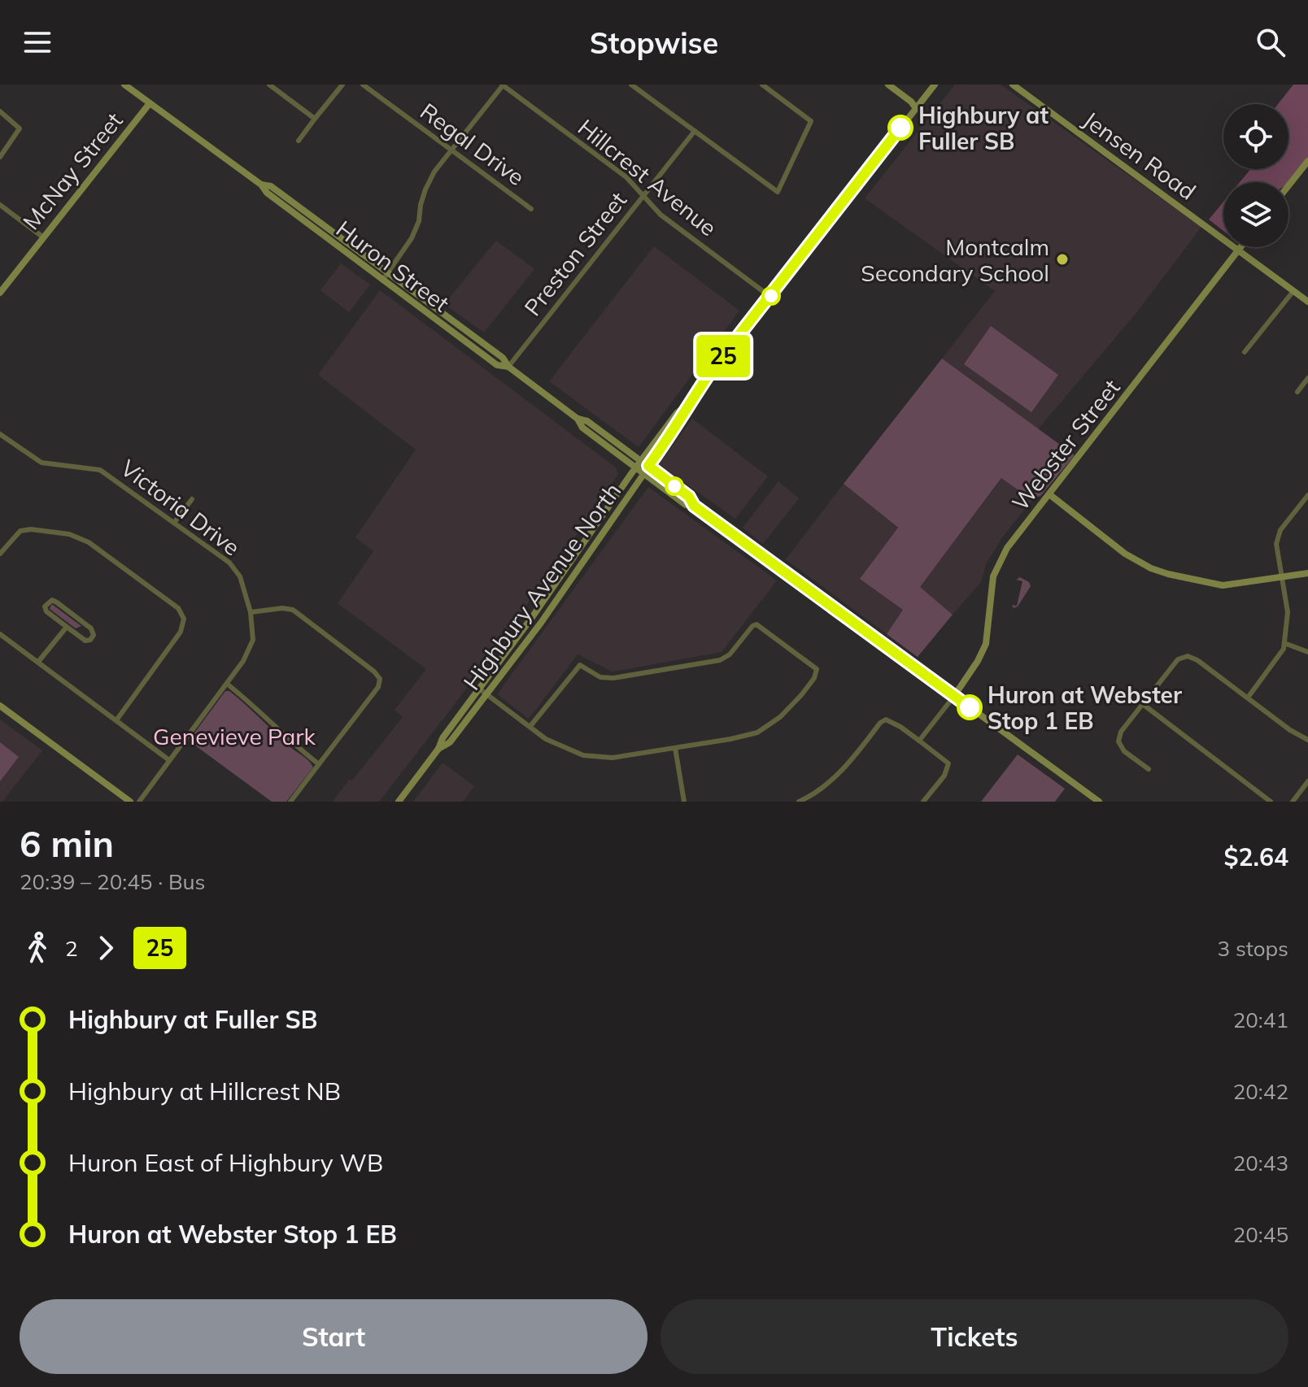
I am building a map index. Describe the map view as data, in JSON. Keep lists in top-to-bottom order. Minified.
{"streets":{"main road":["Jensen Road","McNay Street","Huron Street","Webster Street","Highbury Avenue North"],"street":["Regal Drive","Hillcrest Avenue","Preston Street","Victoria Drive"]},"crossings":[["Jensen Road","Webster Street"],["McNay Street","Huron Street"],["Hillcrest Avenue","Preston Street"],["Hillcrest Avenue","Highbury Avenue North"],["Preston Street","Huron Street"],["Huron Street","Webster Street"],["Huron Street","Highbury Avenue North"]],"parks":["Genevieve Park"],"places":["Highbury at Fuller SB","Montcalm Secondary School","Huron at Webster Stop 1 EB"],"lines":["bus line 25"],"page":{"header":"Stopwise","on_map":"25","heading":["6 min","20:39 – 20:45 · Bus","$2.64"],"legs":["2","25","3 stops"],"list":[{"name":"Highbury at Fuller SB","value":"20:41"},{"name":"Highbury at Hillcrest NB","value":"20:42"},{"name":"Huron East of Highbury WB","value":"20:43"},{"name":"Huron at Webster Stop 1 EB","value":"20:45"}],"buttons":["Start","Tickets"]}}
